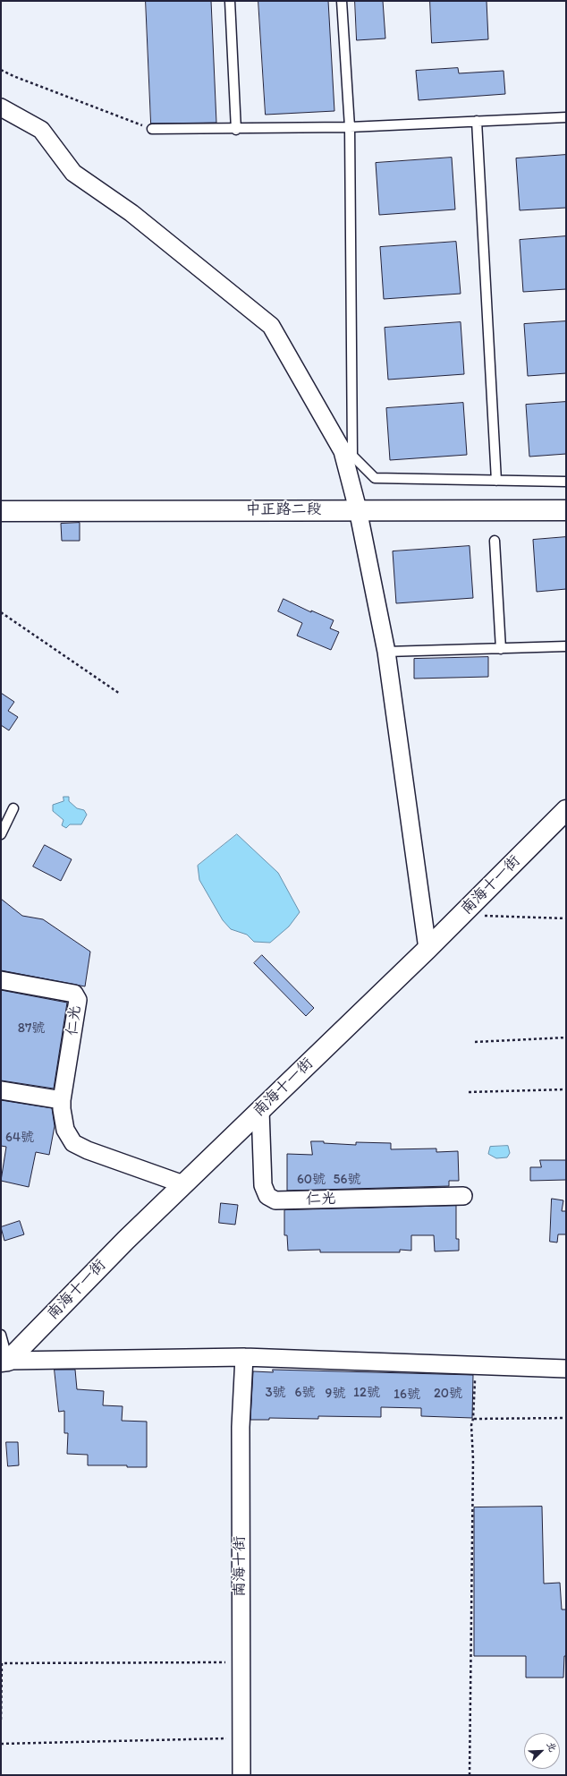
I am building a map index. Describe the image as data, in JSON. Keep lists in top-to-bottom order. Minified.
{"streets":{"street":["中正路二段","南海十一街","仁光","南海十街"]},"crossings":[["南海十一街","仁光"]],"house_numbers":["87號","64號","60號","56號","3號","6號","12號","9號","20號","16號"],"north":"top right"}
